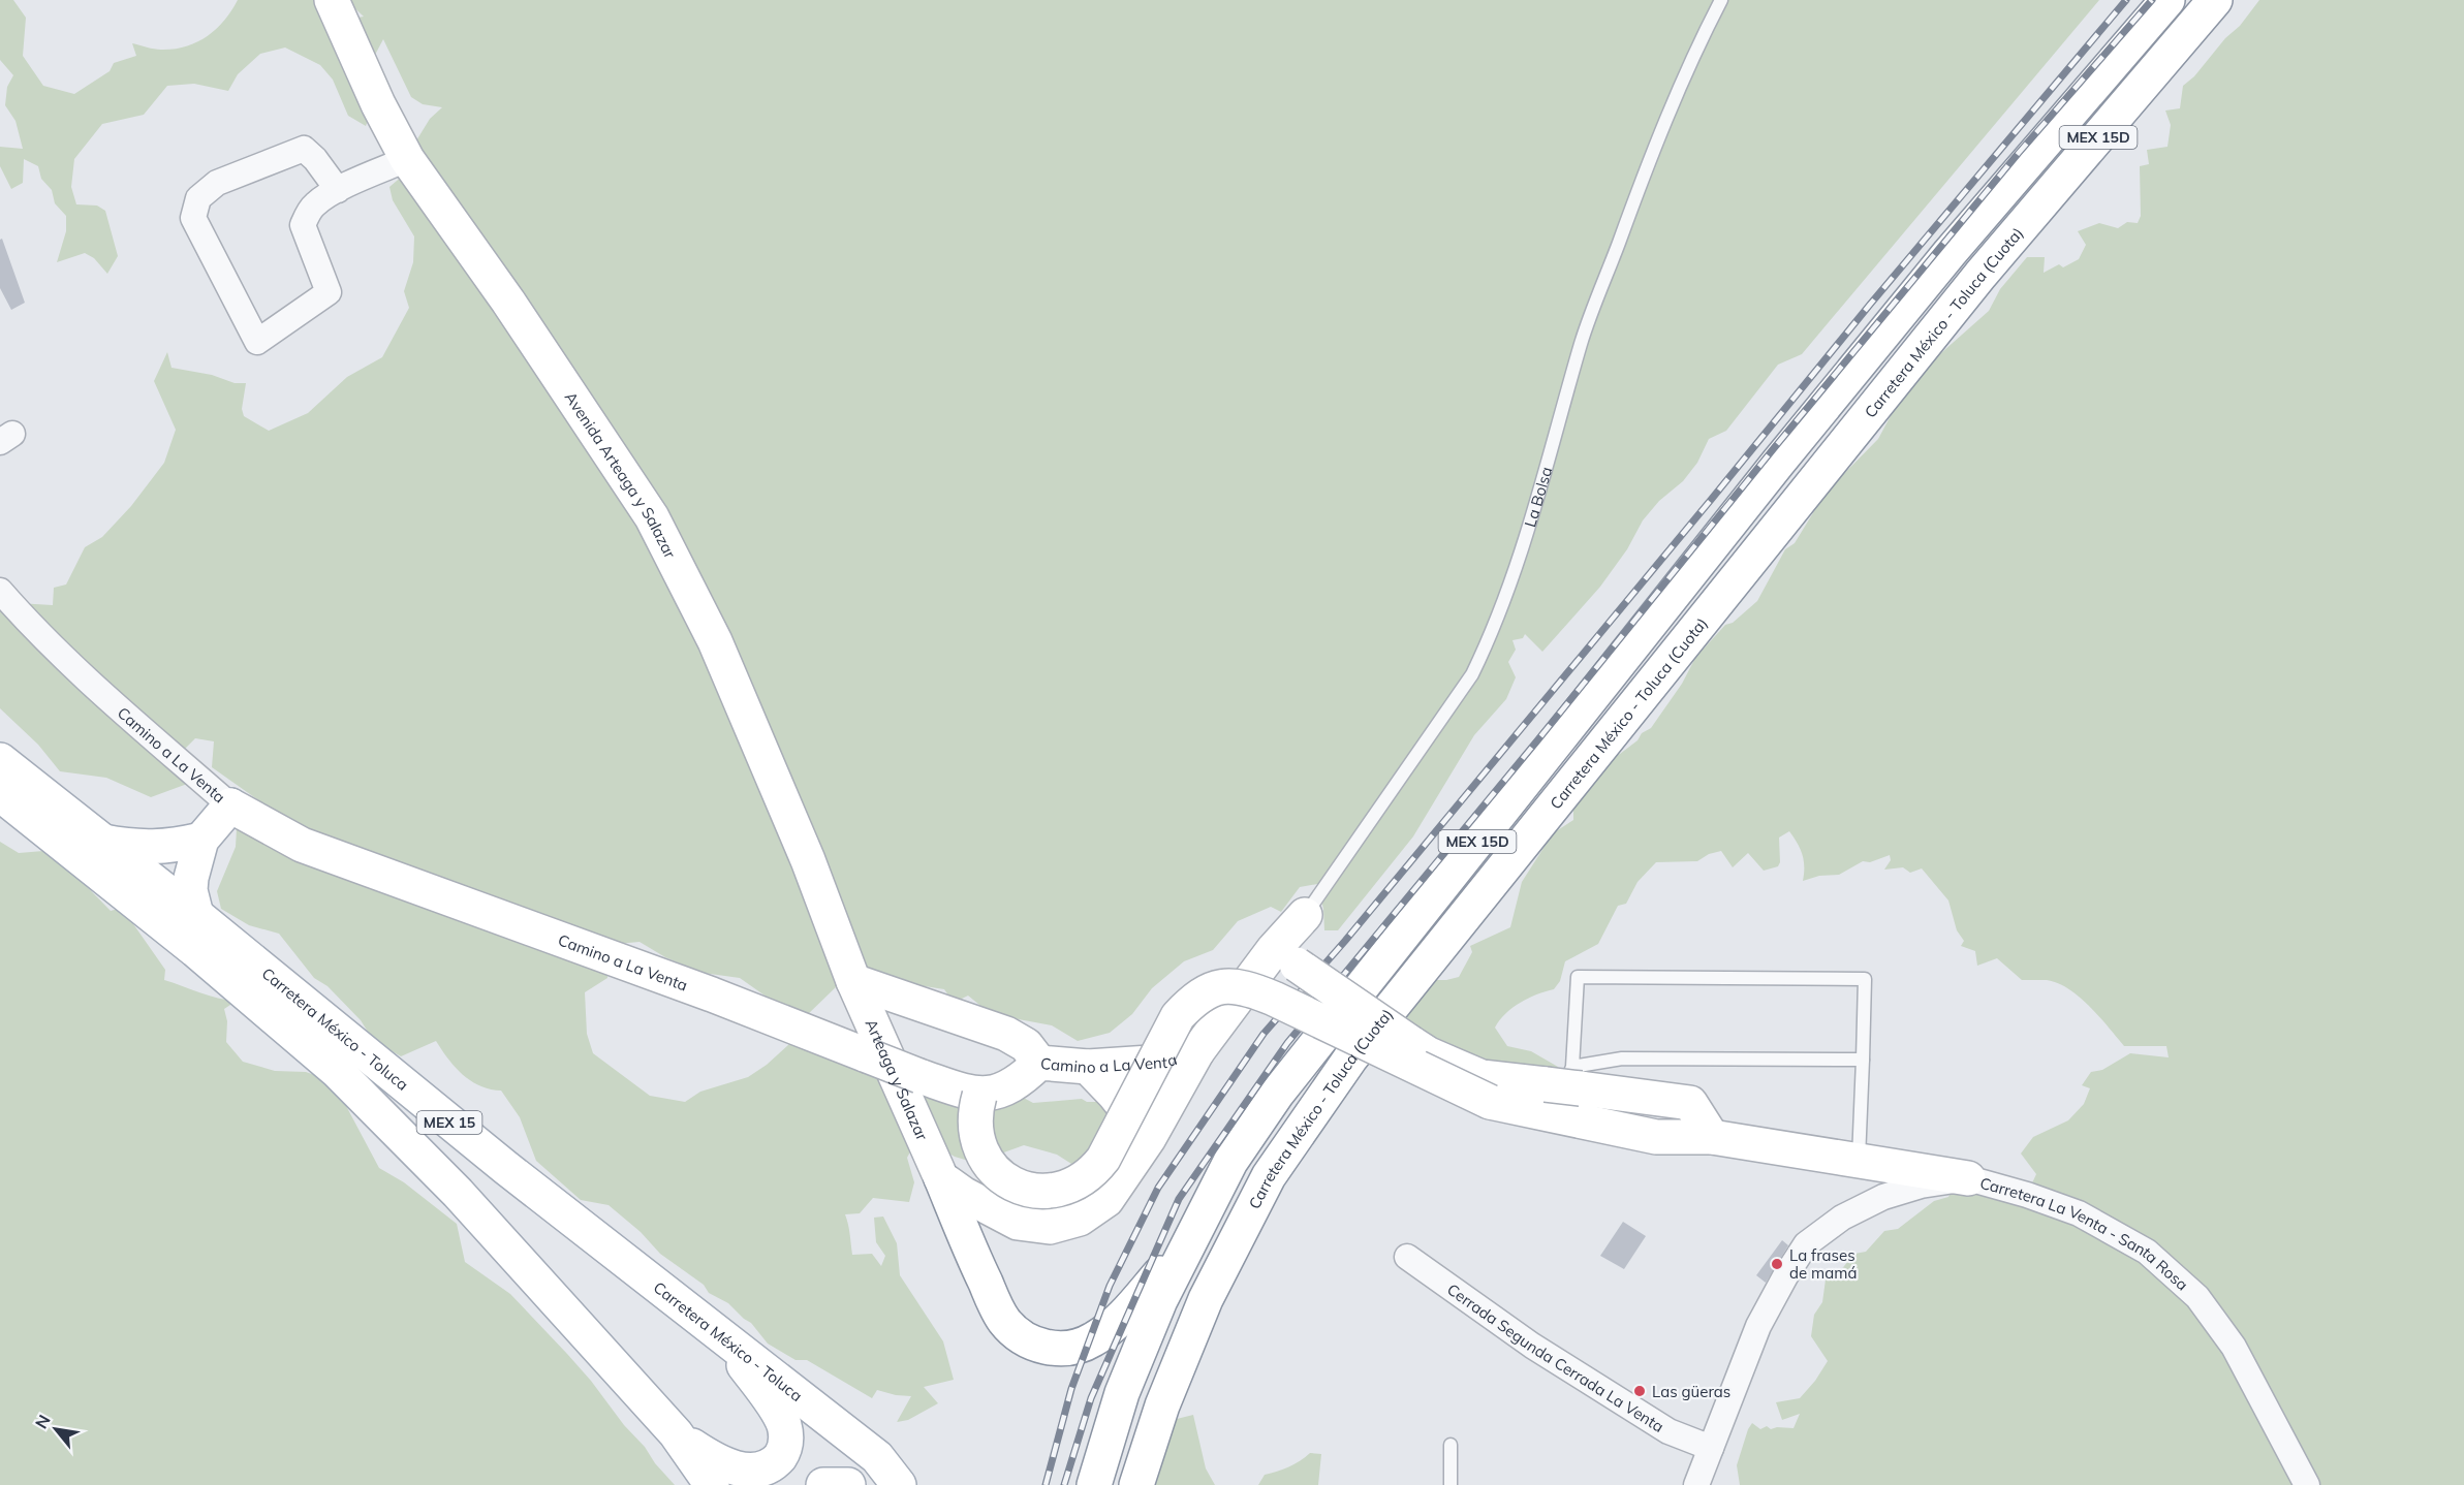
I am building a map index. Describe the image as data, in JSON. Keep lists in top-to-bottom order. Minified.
{"streets":{"main road":["MEX 15D","Carretera México - Toluca (Cuota)","Avenida Arteaga y Salazar","La Bolsa","Camino a La Venta","Carretera México - Toluca","Arteaga y Salazar","MEX 15"],"street":["Carretera La Venta - Santa Rosa","Cerrada Segunda Cerrada La Venta"]},"crossings":[["MEX 15D","Arteaga y Salazar"],["Avenida Arteaga y Salazar","Arteaga y Salazar"],["La Bolsa","Camino a La Venta"],["Carretera La Venta - Santa Rosa","Cerrada Segunda Cerrada La Venta"]],"places":["La frases de mamá","Las güeras"],"north":"top left"}
